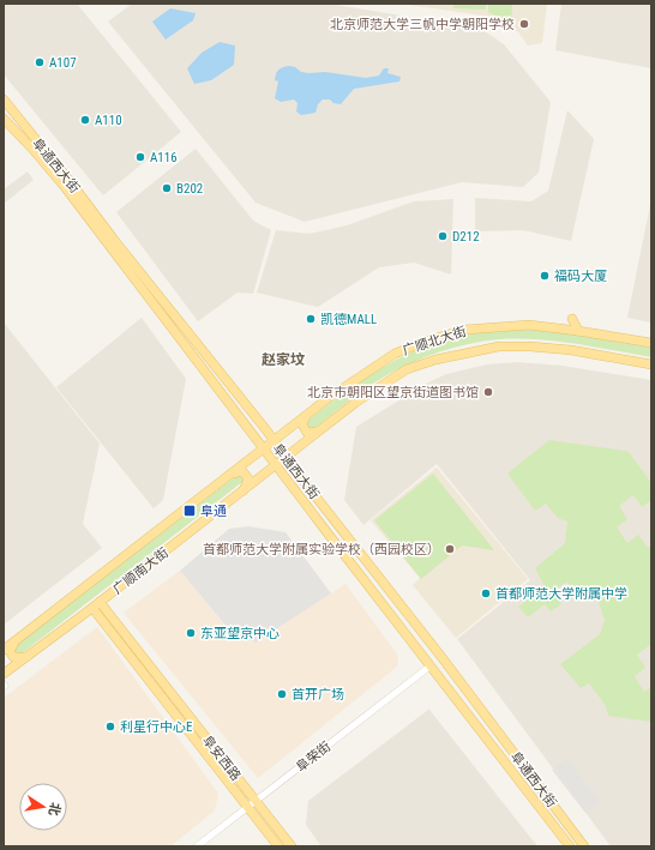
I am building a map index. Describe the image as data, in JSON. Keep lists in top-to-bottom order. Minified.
{"streets":{"main road":["阜通西大街","广顺北大街","广顺南大街","阜安西路"],"street":["阜荣街"]},"crossings":[["阜通西大街","广顺北大街"],["阜通西大街","广顺南大街"],["阜通西大街","阜荣街"],["广顺北大街","广顺南大街"],["广顺南大街","阜安西路"],["阜荣街","阜安西路"]],"districts":["赵家坟"],"places":{"other":["北京师范大学三帆中学朝阳学校","A107","A110","A116","B202","D212","福码大厦","凯德MALL","北京市朝阳区望京街道图书馆","首都师范大学附属实验学校（西园校区）","首都师范大学附属中学","东亚望京中心","首开广场","利星行中心E"],"transit":["阜通"]},"north":"right"}
